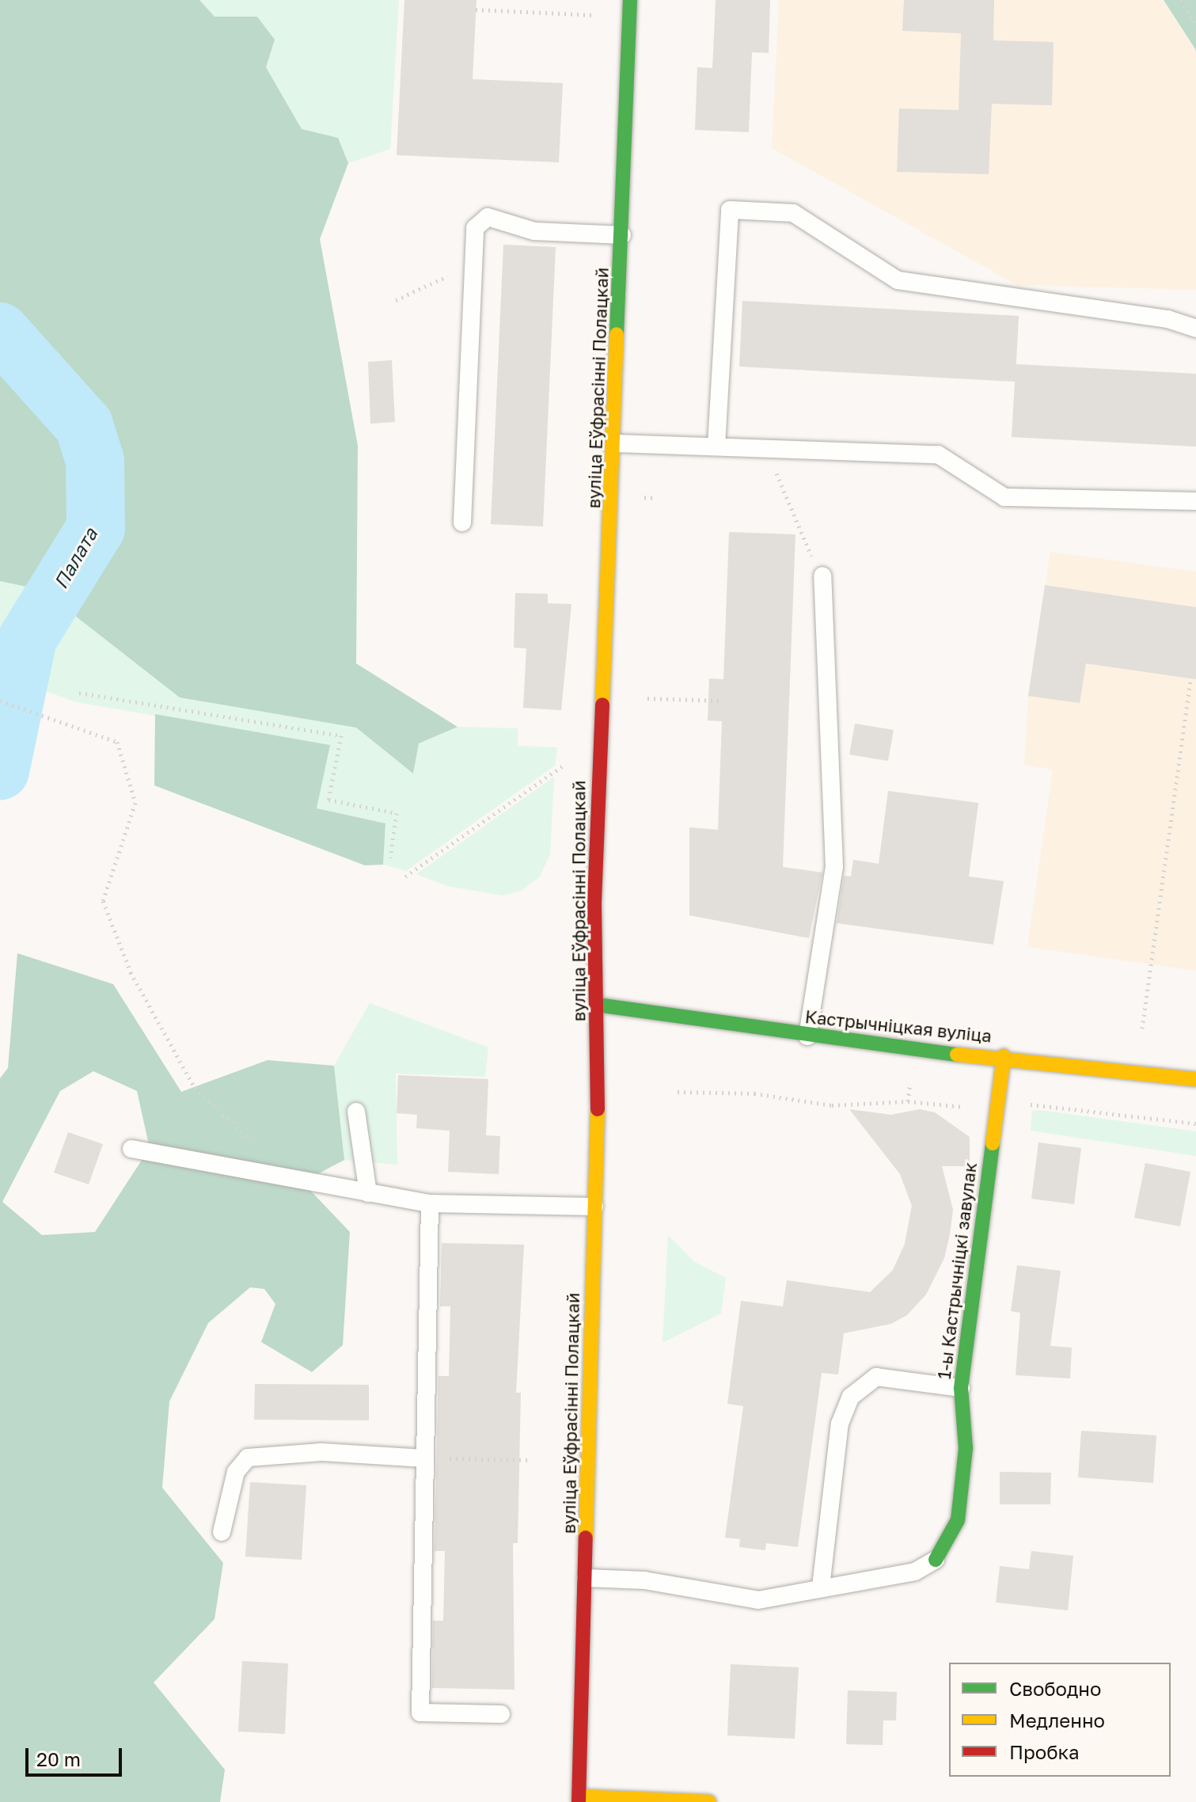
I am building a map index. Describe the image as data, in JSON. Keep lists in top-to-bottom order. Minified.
{"streets":{"main road":["вуліца Еўфрасінні Полацкай","Кастрычніцкая вуліца","1-ы Кастрычніцкі завулак"]},"crossings":[["вуліца Еўфрасінні Полацкай","Кастрычніцкая вуліца"],["Кастрычніцкая вуліца","1-ы Кастрычніцкі завулак"]],"water":["Палата"],"legend":["Свободно","Медленно","Пробка"],"scale_bar":"20 m"}
